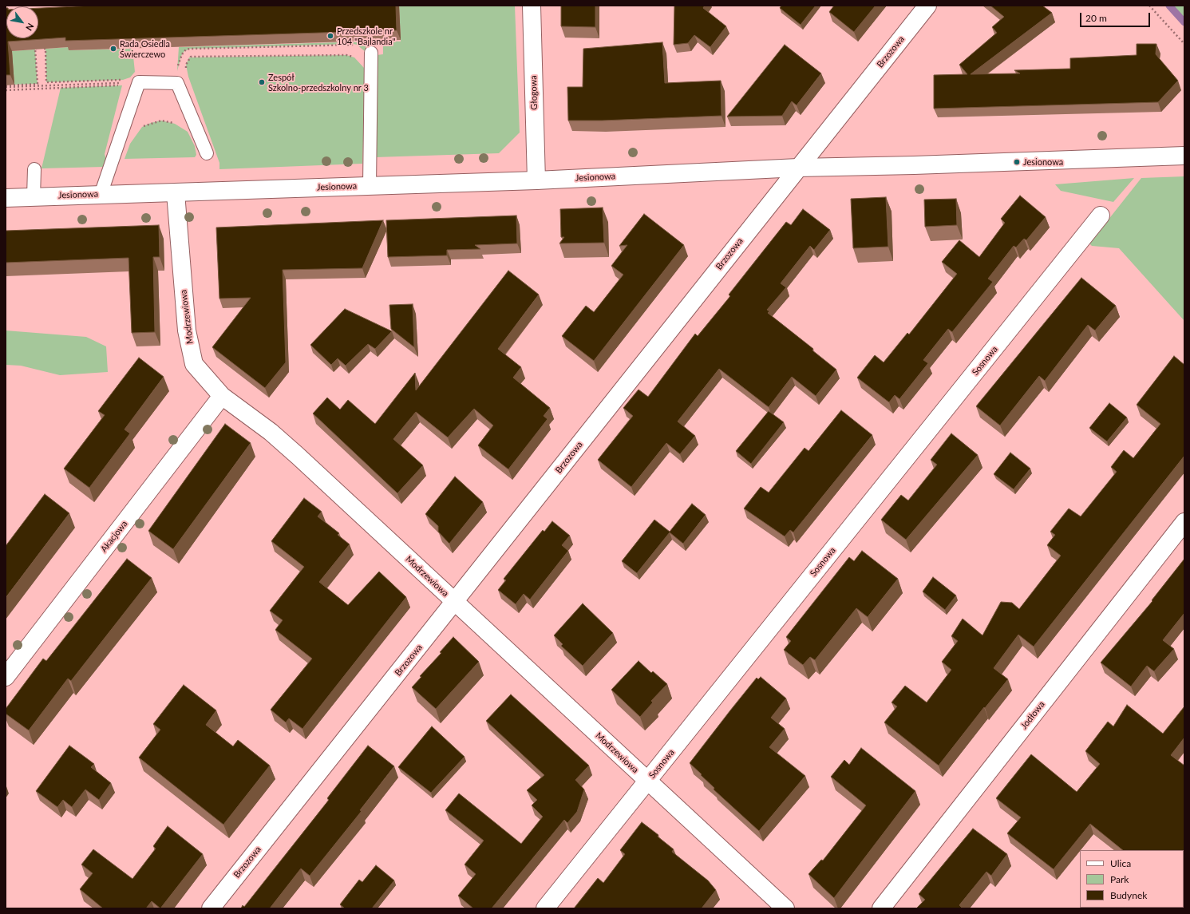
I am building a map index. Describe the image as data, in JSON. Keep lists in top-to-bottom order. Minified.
{"streets":{"street":["Brzozowa","Głogowa","Jesionowa","Modrzewiowa","Sosnowa","Akacjowa","Jodłowa"]},"crossings":[["Brzozowa","Jesionowa"],["Brzozowa","Modrzewiowa"],["Głogowa","Jesionowa"],["Jesionowa","Modrzewiowa"],["Modrzewiowa","Sosnowa"],["Modrzewiowa","Akacjowa"]],"places":["Przedszkole nr 104 \"Bajlandia\"","Rada Osiedla Świerczewo","Zespół Szkolno-przedszkolny nr 3","Jesionowa"],"legend":["Ulica","Park","Budynek"],"scale_bar":"20 m","north":"bottom right"}
